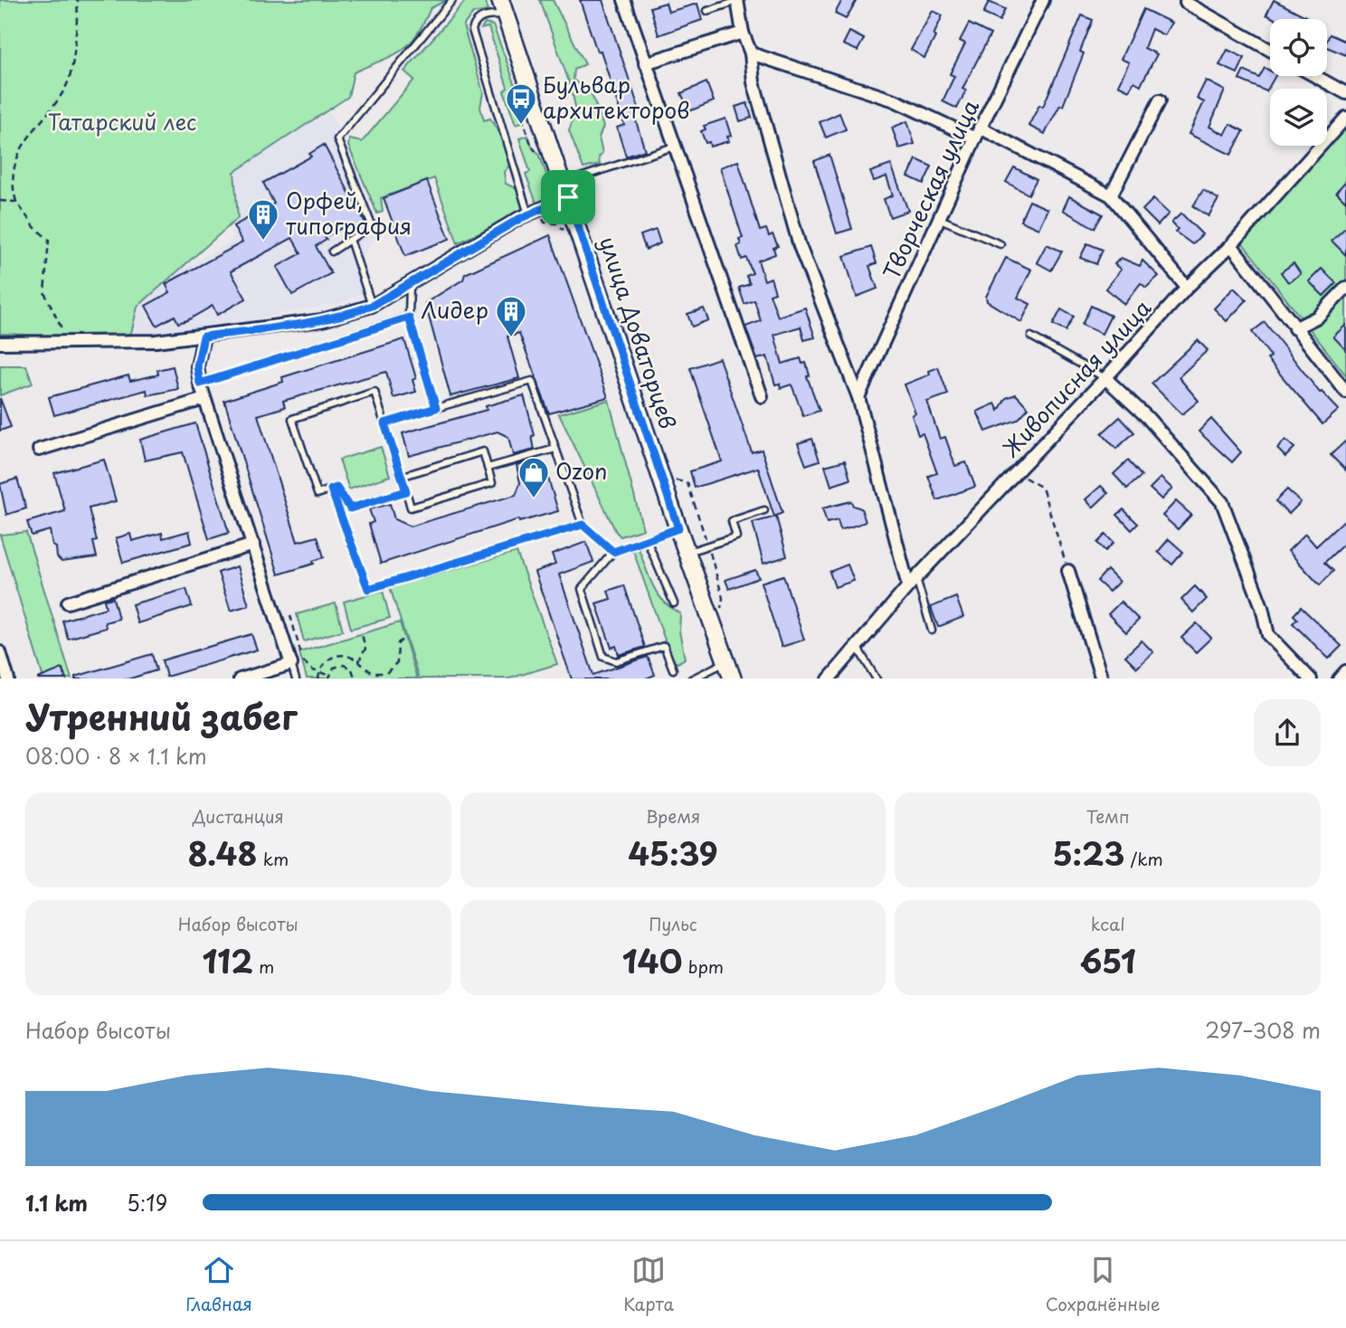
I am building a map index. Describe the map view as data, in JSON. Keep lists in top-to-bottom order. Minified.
{"streets":{"main road":["улица Доваторцев"],"street":["Творческая улица","Живописная улица"]},"parks":["Татарский лес"],"places":{"bus stop":["Бульвар архитекторов"],"building":["Орфей, типография","Лидер"],"shop":["Ozon"]},"page":{"heading":["Утренний забег","08:00 · 8 × 1.1 km"],"stats":[["Дистанция","8.48 km"],["Время","45:39"],["Темп","5:23 /km"],["Набор высоты","112 m"],["Пульс","140 bpm"],["kcal","651"]],"chart":["Набор высоты","297–308 m"],"list":[{"name":"1.1 km","note":"5:19"}],"tabs":["Главная","Карта","Сохранённые"]}}
